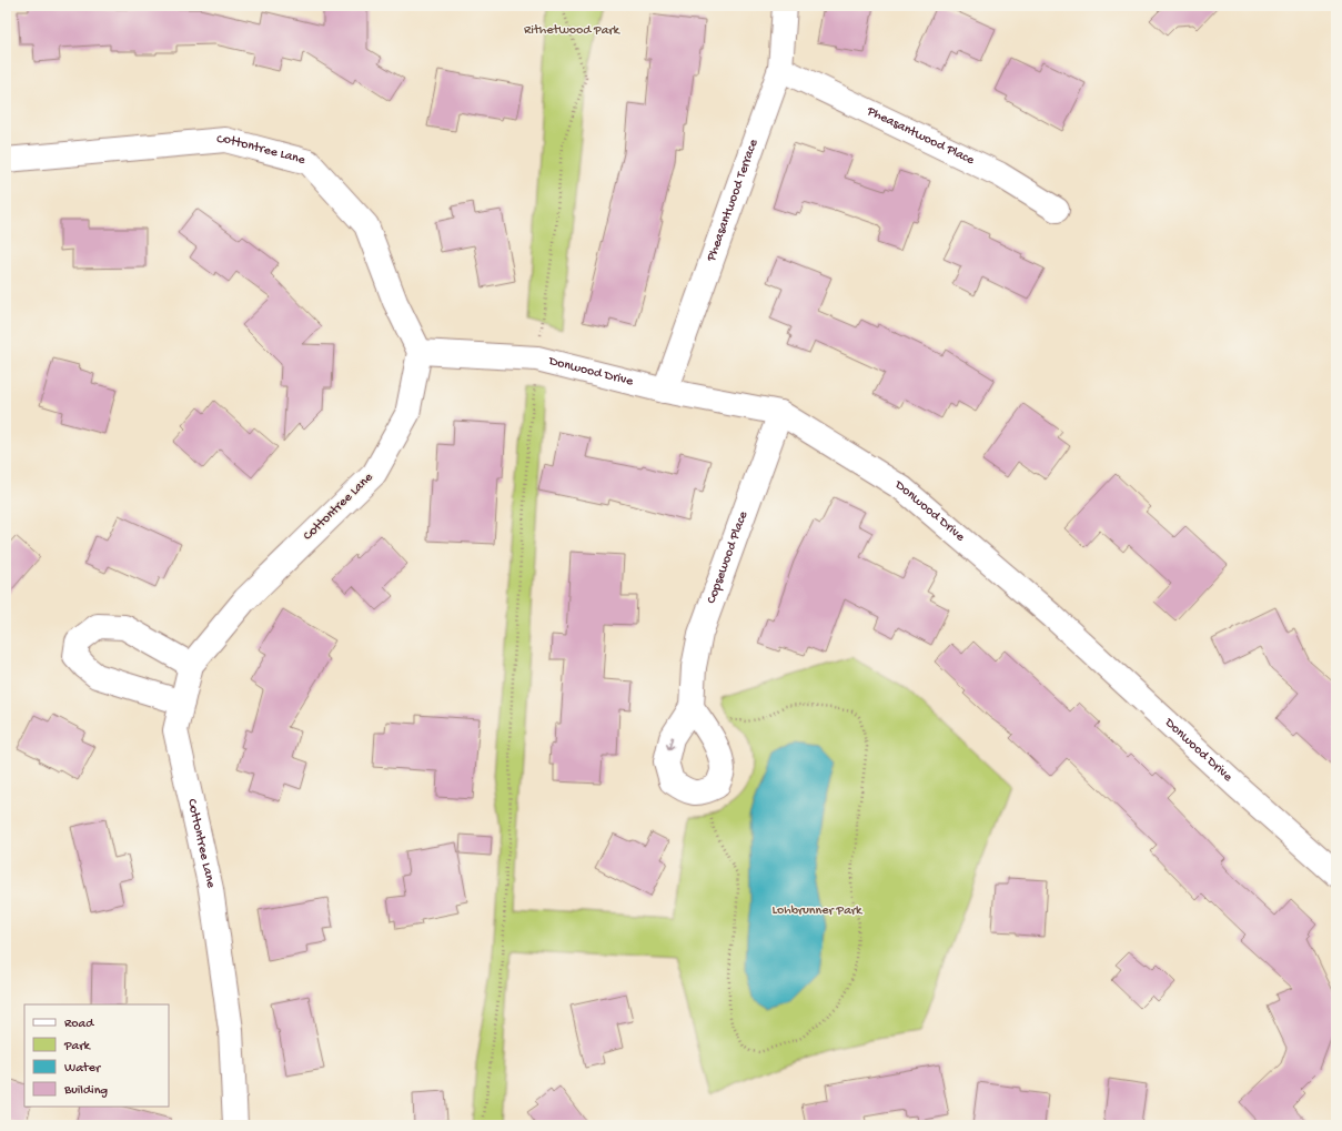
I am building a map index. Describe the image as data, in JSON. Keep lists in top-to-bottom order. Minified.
{"streets":{"street":["Pheasantwood Place","Cottontree Lane","Pheasantwood Terrace","Donwood Drive","Copsewood Place"]},"crossings":[["Pheasantwood Place","Pheasantwood Terrace"],["Cottontree Lane","Donwood Drive"],["Pheasantwood Terrace","Donwood Drive"],["Donwood Drive","Copsewood Place"]],"parks":["Rithetwood Park","Lohbrunner Park"],"legend":["Road","Park","Water","Building"]}
